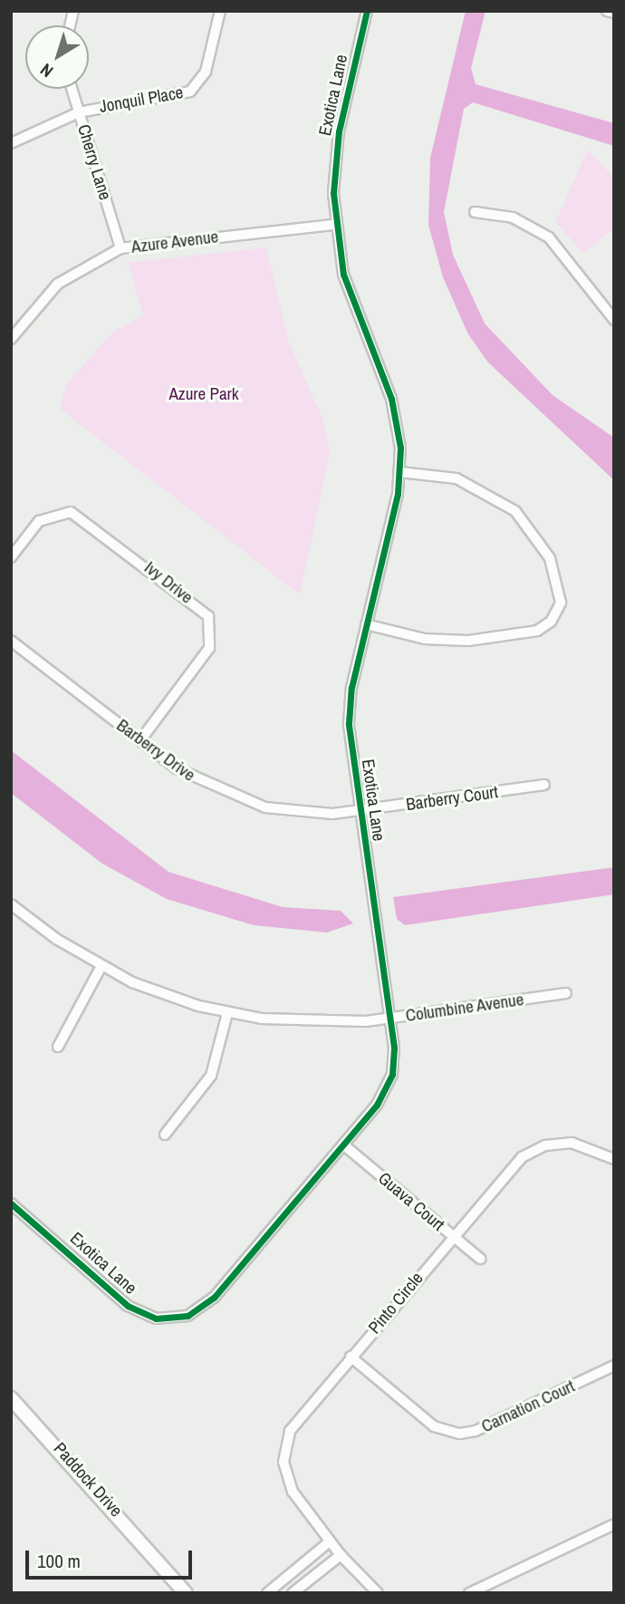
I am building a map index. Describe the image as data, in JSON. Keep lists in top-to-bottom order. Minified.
{"streets":{"street":["Exotica Lane","Jonquil Place","Cherry Lane","Azure Avenue","Ivy Drive","Barberry Drive","Barberry Court","Columbine Avenue","Guava Court","Pinto Circle","Carnation Court","Paddock Drive"]},"crossings":[["Exotica Lane","Azure Avenue"],["Exotica Lane","Barberry Drive"],["Exotica Lane","Barberry Court"],["Exotica Lane","Columbine Avenue"],["Exotica Lane","Guava Court"],["Jonquil Place","Cherry Lane"],["Cherry Lane","Azure Avenue"],["Ivy Drive","Barberry Drive"],["Barberry Drive","Barberry Court"],["Guava Court","Pinto Circle"],["Pinto Circle","Carnation Court"]],"parks":["Azure Park"],"scale_bar":"100 m","north":"bottom left"}
